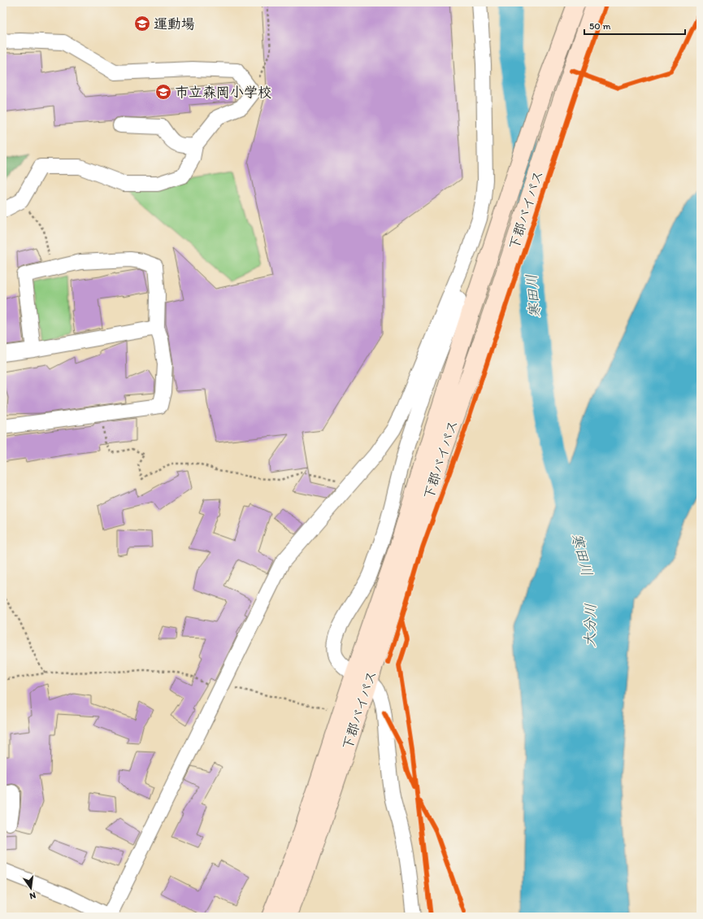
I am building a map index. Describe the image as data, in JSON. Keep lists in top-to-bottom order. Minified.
{"streets":{"street":["下郡バイパス"]},"water":["寒田川","大分川"],"places":{"school or university":["運動場","市立森岡小学校"]},"scale_bar":"50 m","north":"bottom"}
